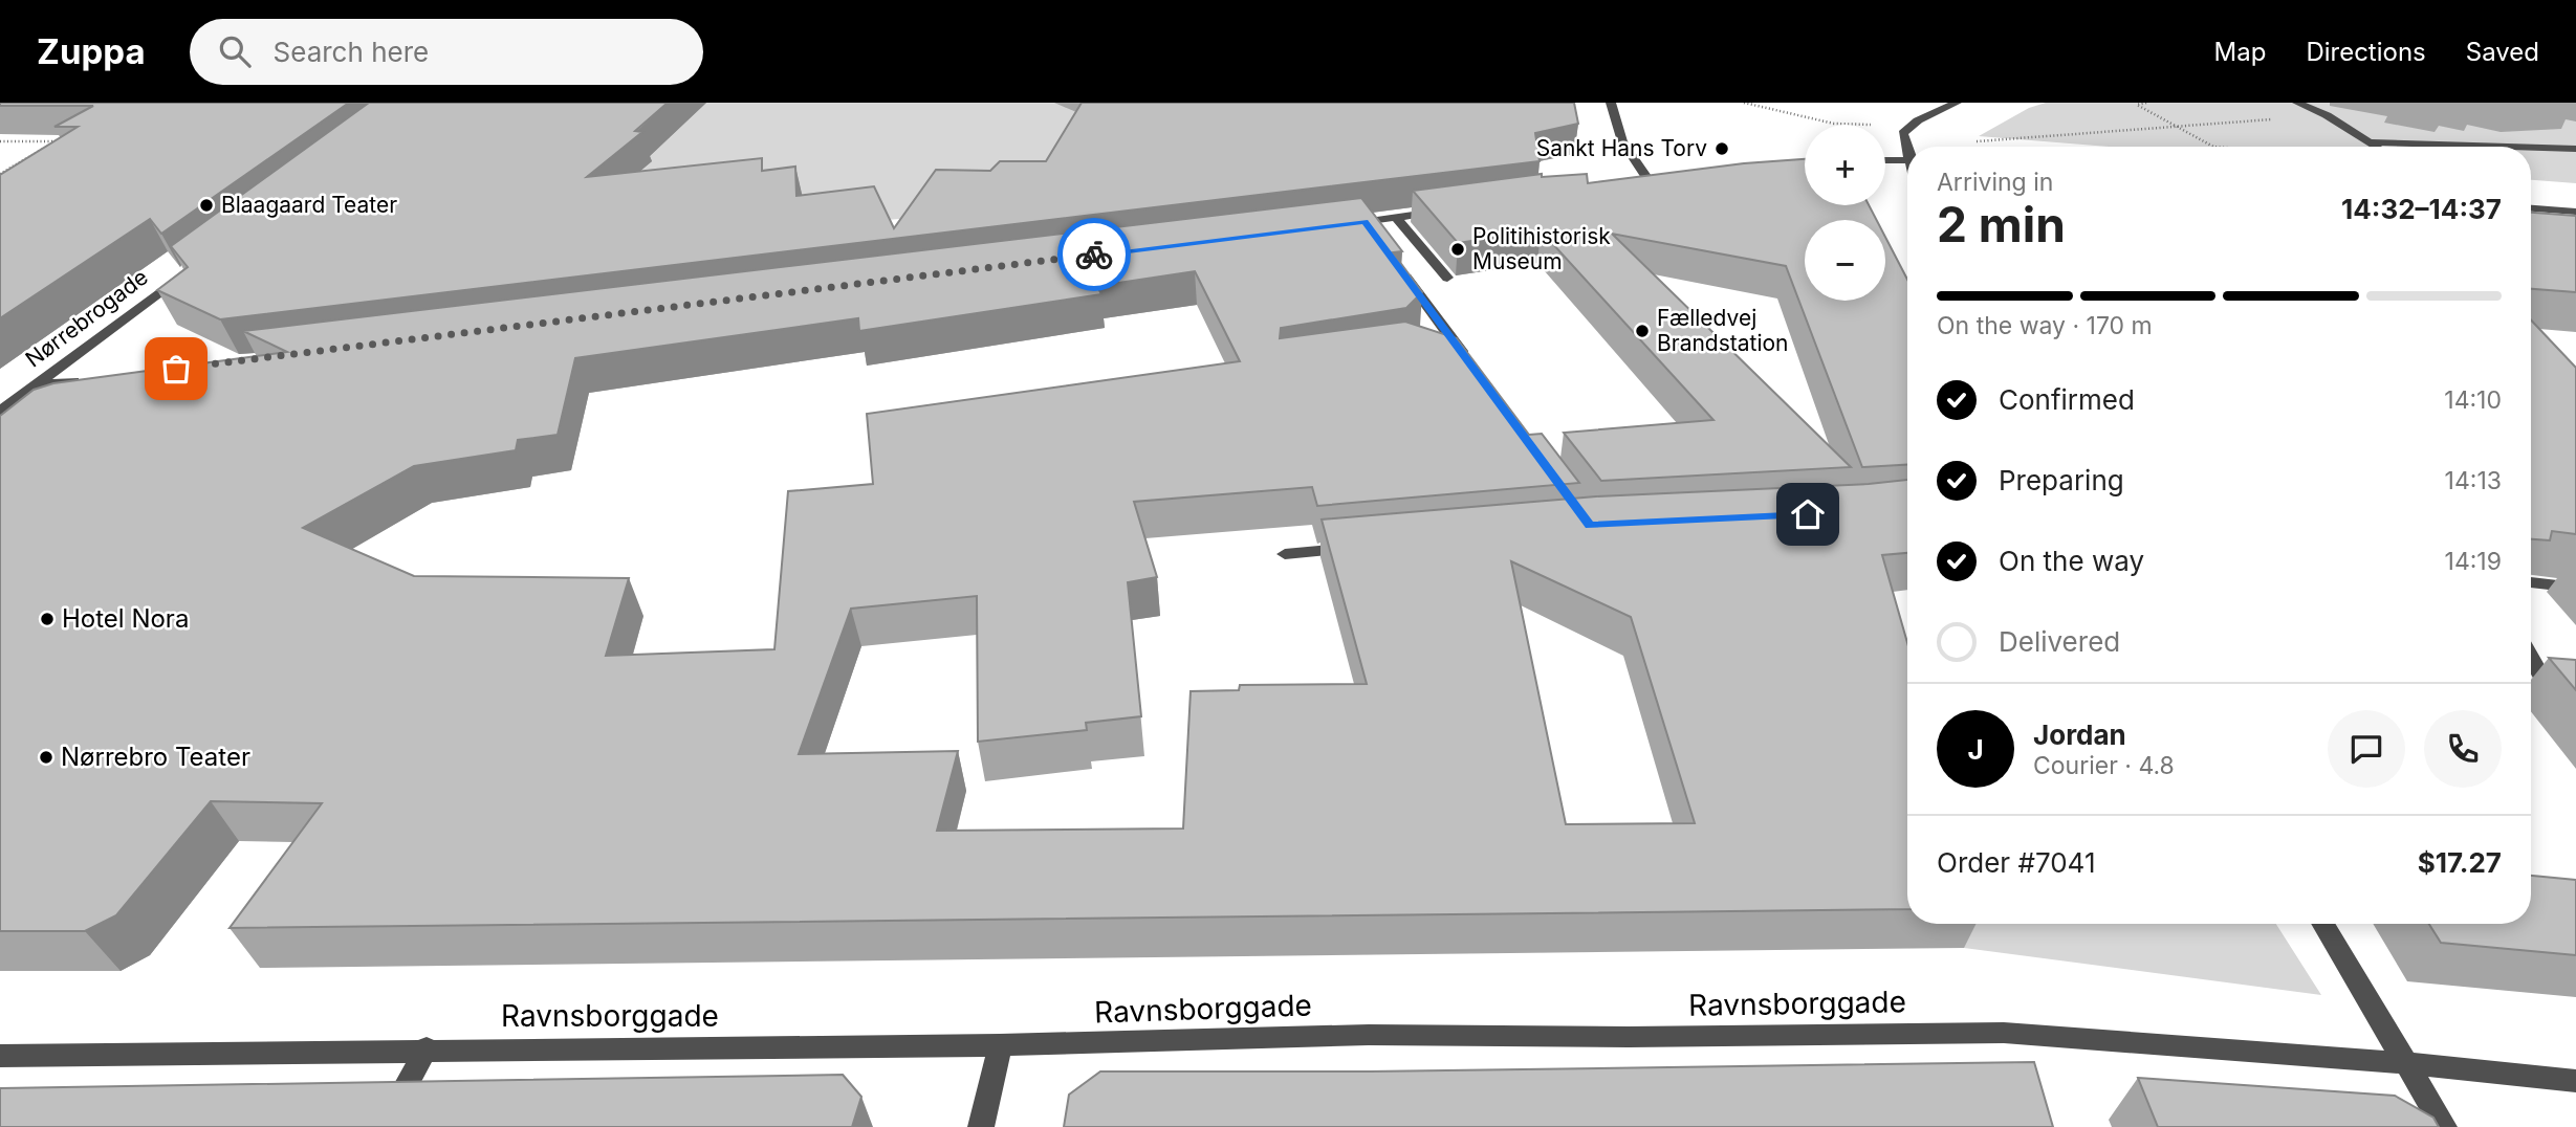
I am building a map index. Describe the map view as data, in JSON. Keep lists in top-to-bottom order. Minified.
{"streets":{"street":["Nørrebrogade","Ravnsborggade"]},"places":["Sankt Hans Torv","Blaagaard Teater","Politihistorisk Museum","Fælledvej Brandstation","Hotel Nora","Nørrebro Teater"],"page":{"header":"Zuppa","search":"Search here","nav":["Map","Directions","Saved"],"map_buttons":["+","−"],"heading":["2 min","Arriving in","14:32–14:37"],"panel":["Jordan","Courier · 4.8","Order #7041","$17.27"],"bar":"On the way · 170 m","list":[["Confirmed","14:10"],["Preparing","14:13"],["On the way","14:19"],"Delivered"],"round":"J"}}
